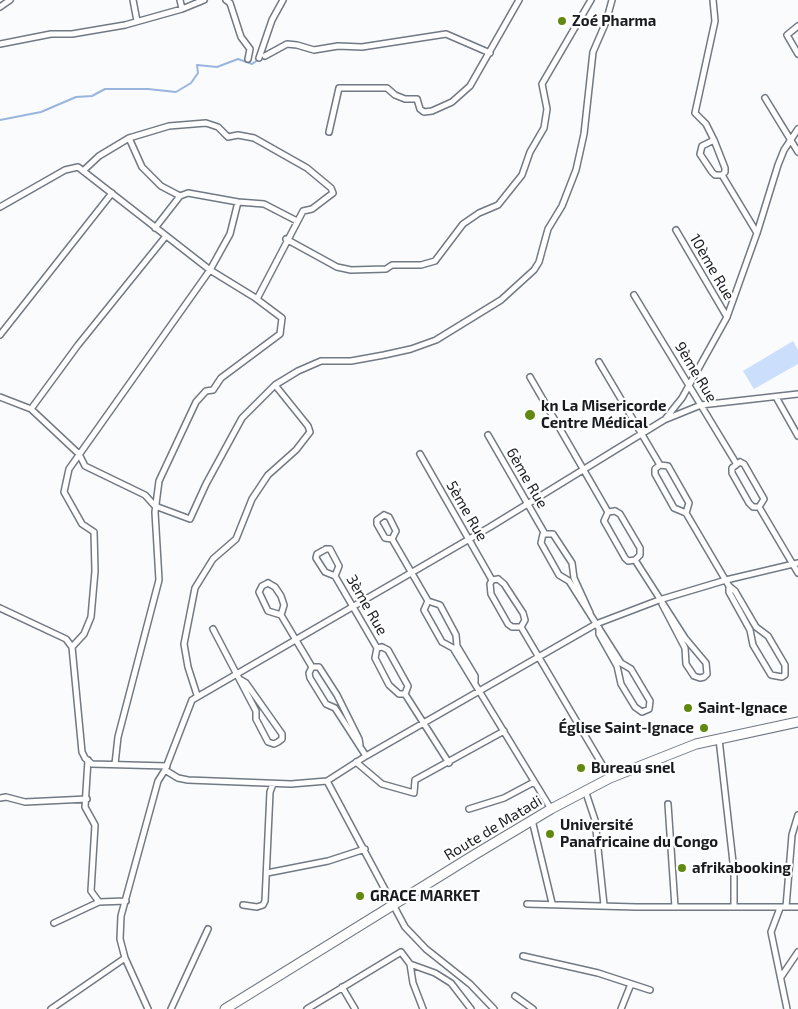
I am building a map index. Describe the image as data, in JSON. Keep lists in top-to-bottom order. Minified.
{"streets":{"highway":["Route de Matadi"],"street":["10ème Rue","9ème Rue","6ème Rue","5ème Rue","3ème Rue"]},"places":["Zoé Pharma","kn La Misericorde Centre Médical","Saint-Ignace","Église Saint-Ignace","Bureau snel","Université Panafricaine du Congo","afrikabooking","GRACE MARKET"]}
